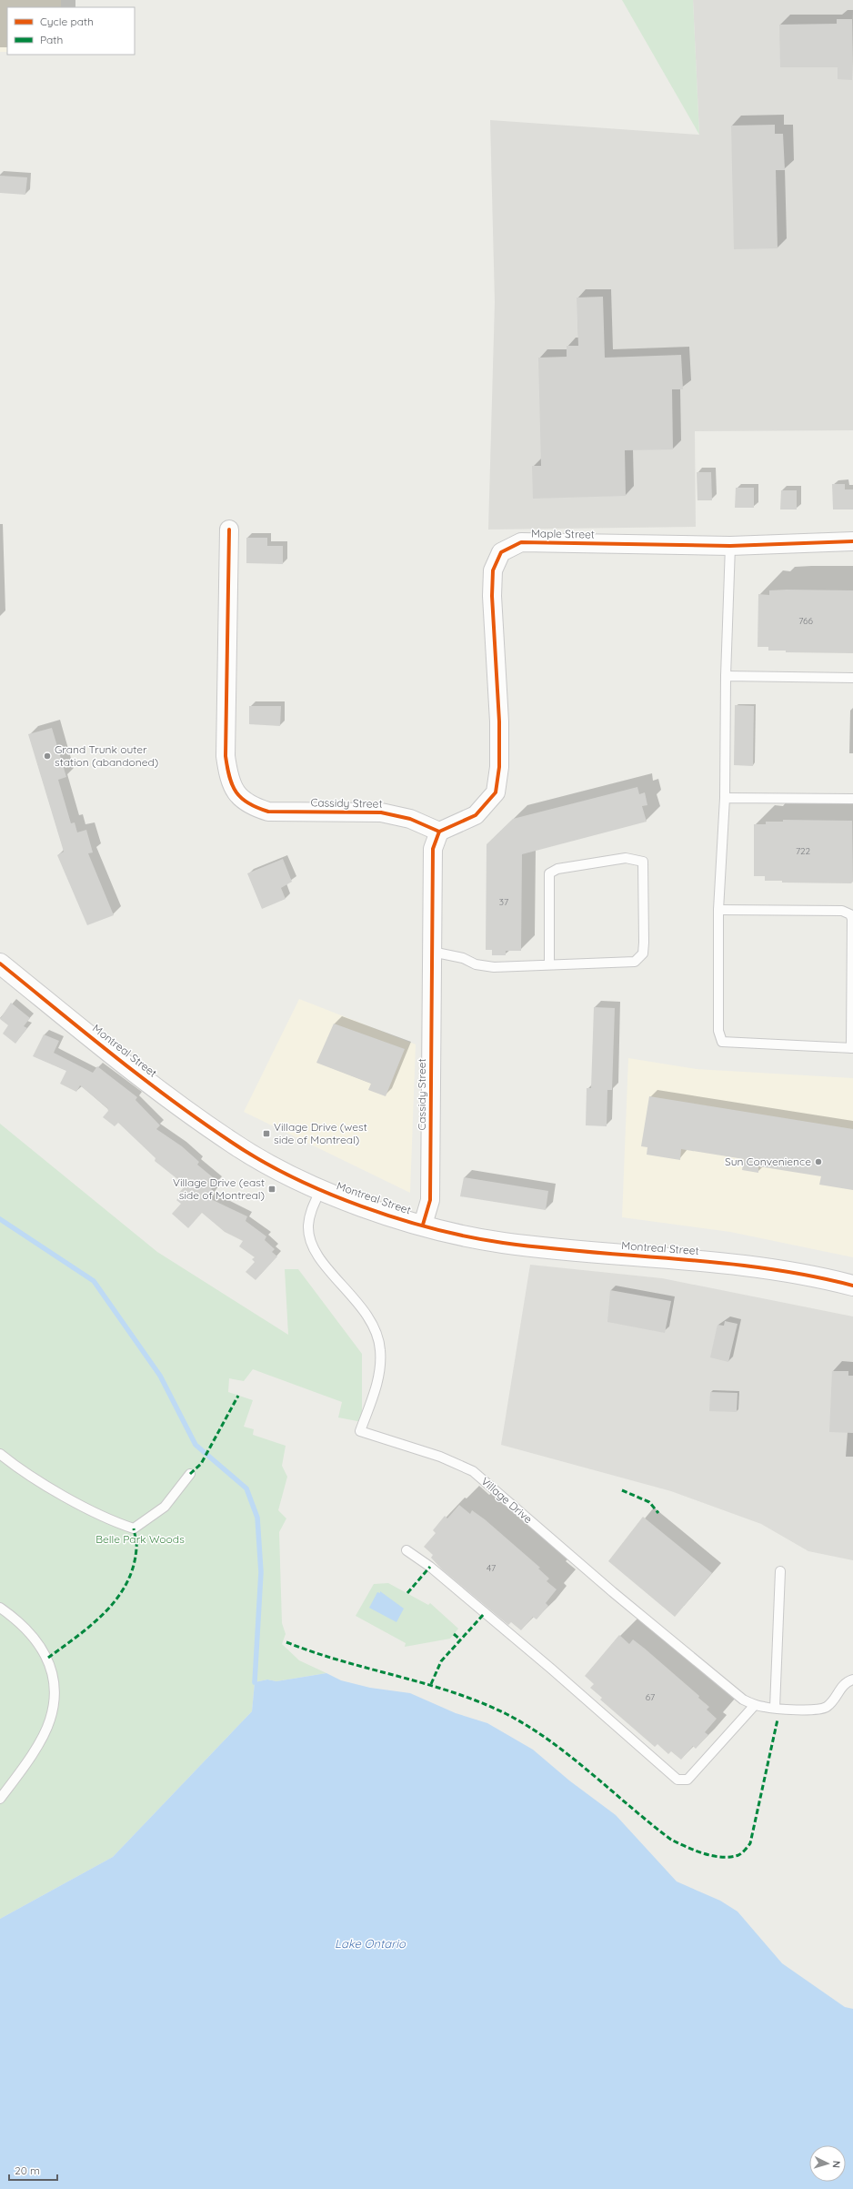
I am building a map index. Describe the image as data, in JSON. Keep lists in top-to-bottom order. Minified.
{"streets":{"main road":["Montreal Street"],"street":["Maple Street","Cassidy Street"],"lane":["Village Drive"]},"crossings":[["Maple Street","Cassidy Street"],["Cassidy Street","Montreal Street"],["Montreal Street","Village Drive"]],"water":["Lake Ontario"],"parks":["Belle Park Woods"],"places":{"other":["Grand Trunk outer station (abandoned)","Sun Convenience"],"transit":["Village Drive (west side of Montreal)","Village Drive (east side of Montreal)"]},"house_numbers":["766","722","37","47","67"],"legend":["Cycle path","Path"],"scale_bar":"20 m","north":"right"}
